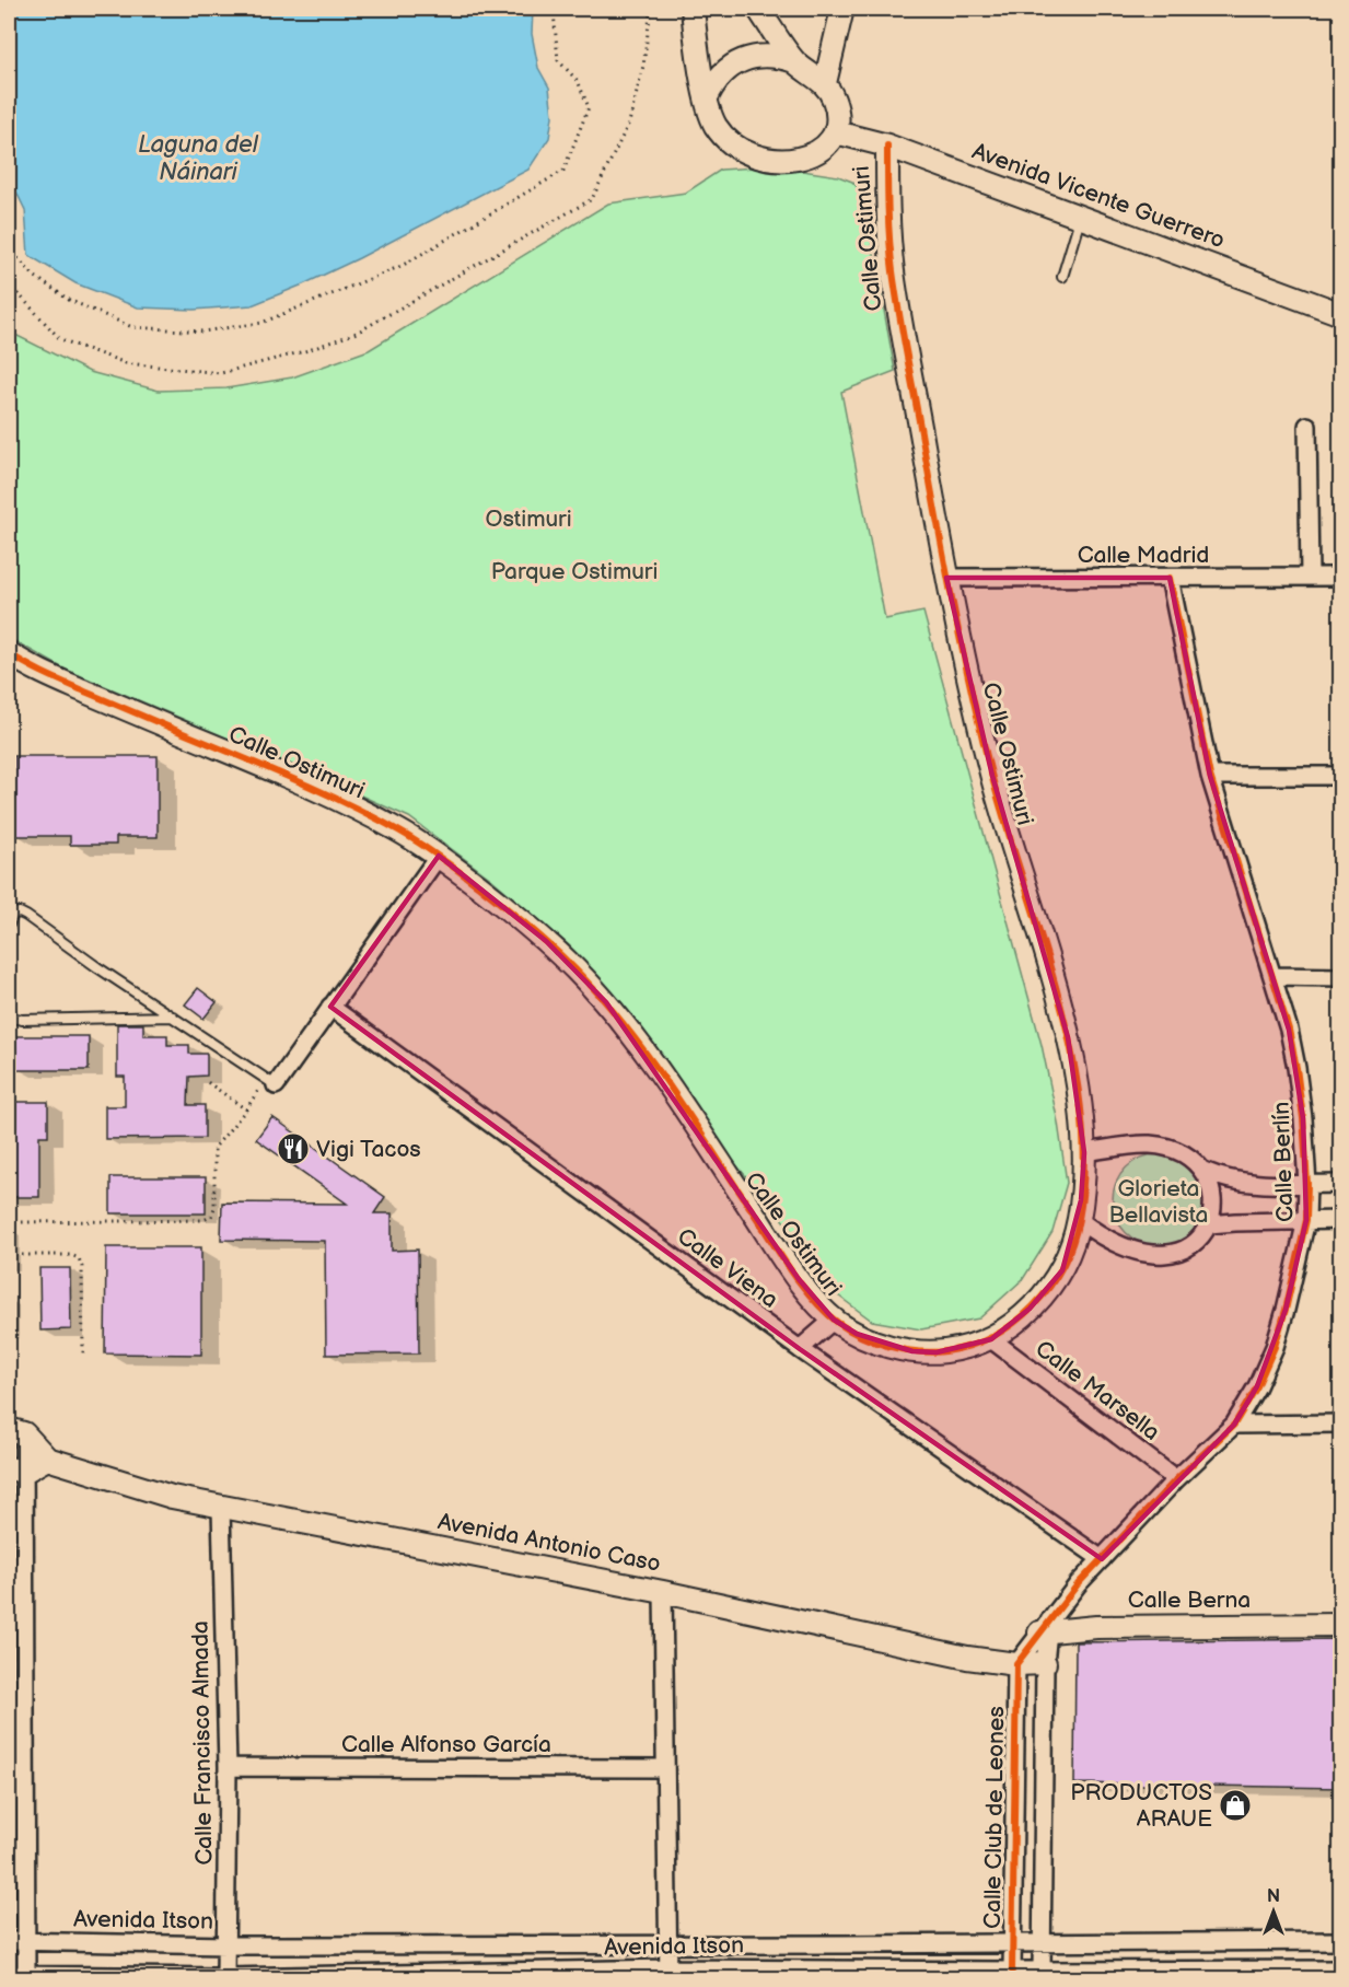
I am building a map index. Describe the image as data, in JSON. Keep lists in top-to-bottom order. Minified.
{"streets":{"street":["Avenida Vicente Guerrero","Calle Ostimuri","Calle Madrid","Calle Berlín","Calle Viena","Calle Marsella","Avenida Antonio Caso","Calle Berna","Calle Francisco Almada","Calle Alfonso García","Calle Club de Leones","Avenida Itson"]},"crossings":[["Avenida Vicente Guerrero","Calle Ostimuri"],["Calle Ostimuri","Calle Madrid"],["Calle Ostimuri","Calle Marsella"],["Calle Madrid","Calle Berlín"],["Calle Berlín","Calle Viena"],["Calle Berlín","Calle Marsella"],["Calle Berlín","Avenida Antonio Caso"],["Calle Berlín","Calle Berna"],["Calle Berlín","Calle Club de Leones"],["Avenida Antonio Caso","Calle Francisco Almada"],["Avenida Antonio Caso","Calle Club de Leones"],["Calle Francisco Almada","Calle Alfonso García"],["Calle Francisco Almada","Avenida Itson"],["Calle Club de Leones","Avenida Itson"]],"water":["Laguna del Náinari"],"parks":["Ostimuri","Parque Ostimuri","Glorieta Bellavista"],"places":{"restaurant":["Vigi Tacos"],"shop":["PRODUCTOS ARAUE"]},"north":"top"}
